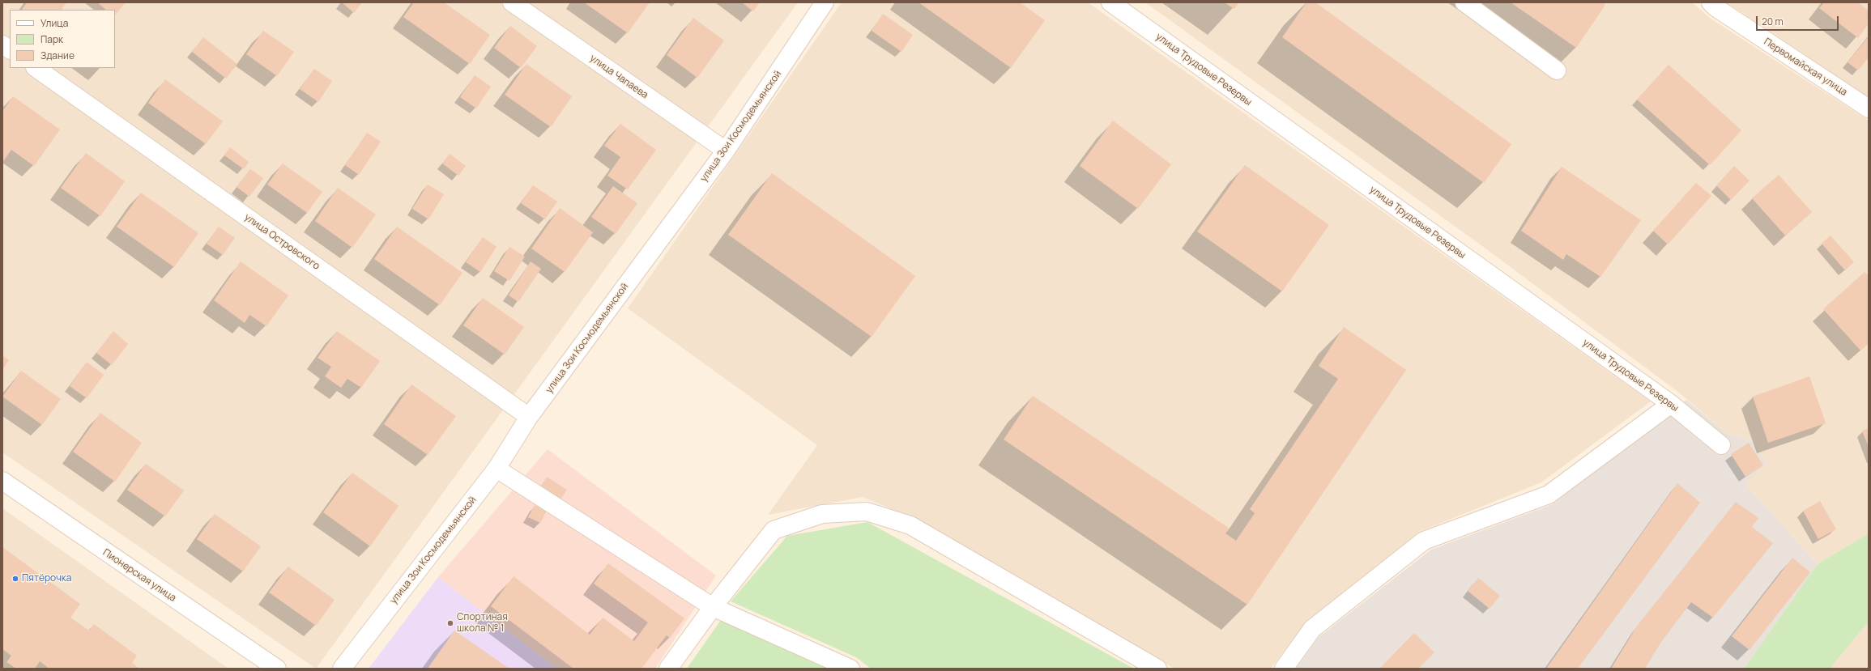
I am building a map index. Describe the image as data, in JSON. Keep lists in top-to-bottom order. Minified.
{"streets":{"street":["Первомайская улица","улица Трудовые Резервы","улица Чапаева","улица Зои Космодемьянской","улица Островского","Пионерская улица"]},"crossings":[["улица Чапаева","улица Зои Космодемьянской"],["улица Зои Космодемьянской","улица Островского"]],"places":["Пятёрочка","Спортиная школа № 1"],"legend":["Улица","Парк","Здание"],"scale_bar":"20 m"}
